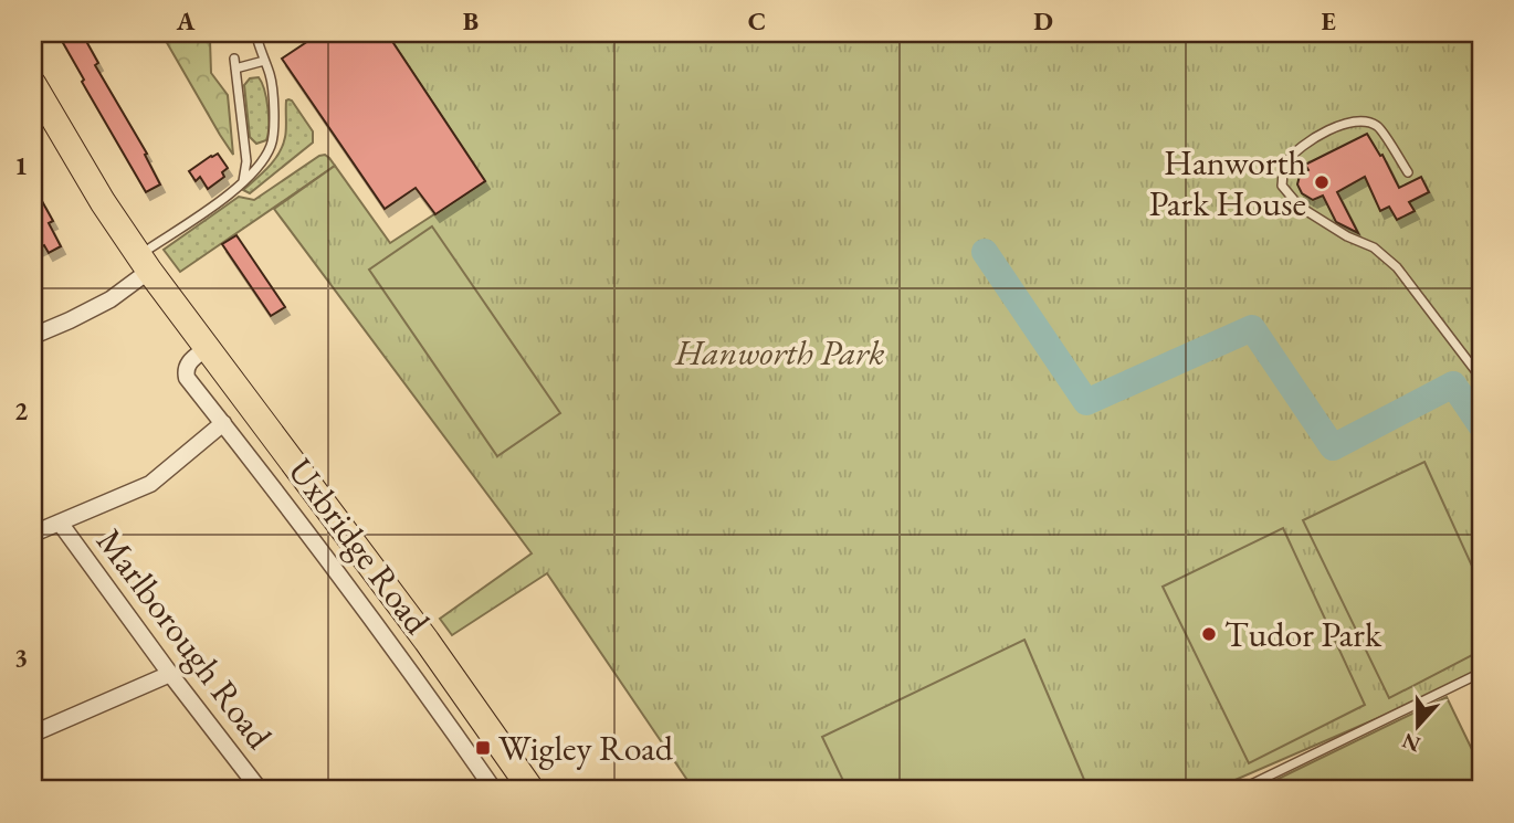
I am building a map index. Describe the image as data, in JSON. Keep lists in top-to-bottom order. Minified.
{"streets":{"main road":["Uxbridge Road"],"street":["Marlborough Road"]},"parks":["Hanworth Park"],"places":{"other":["Hanworth Park House","Tudor Park"],"transit":["Wigley Road"]},"north":"bottom","grid":{"columns":["A","B","C","D","E"],"rows":["1","2","3"]}}
